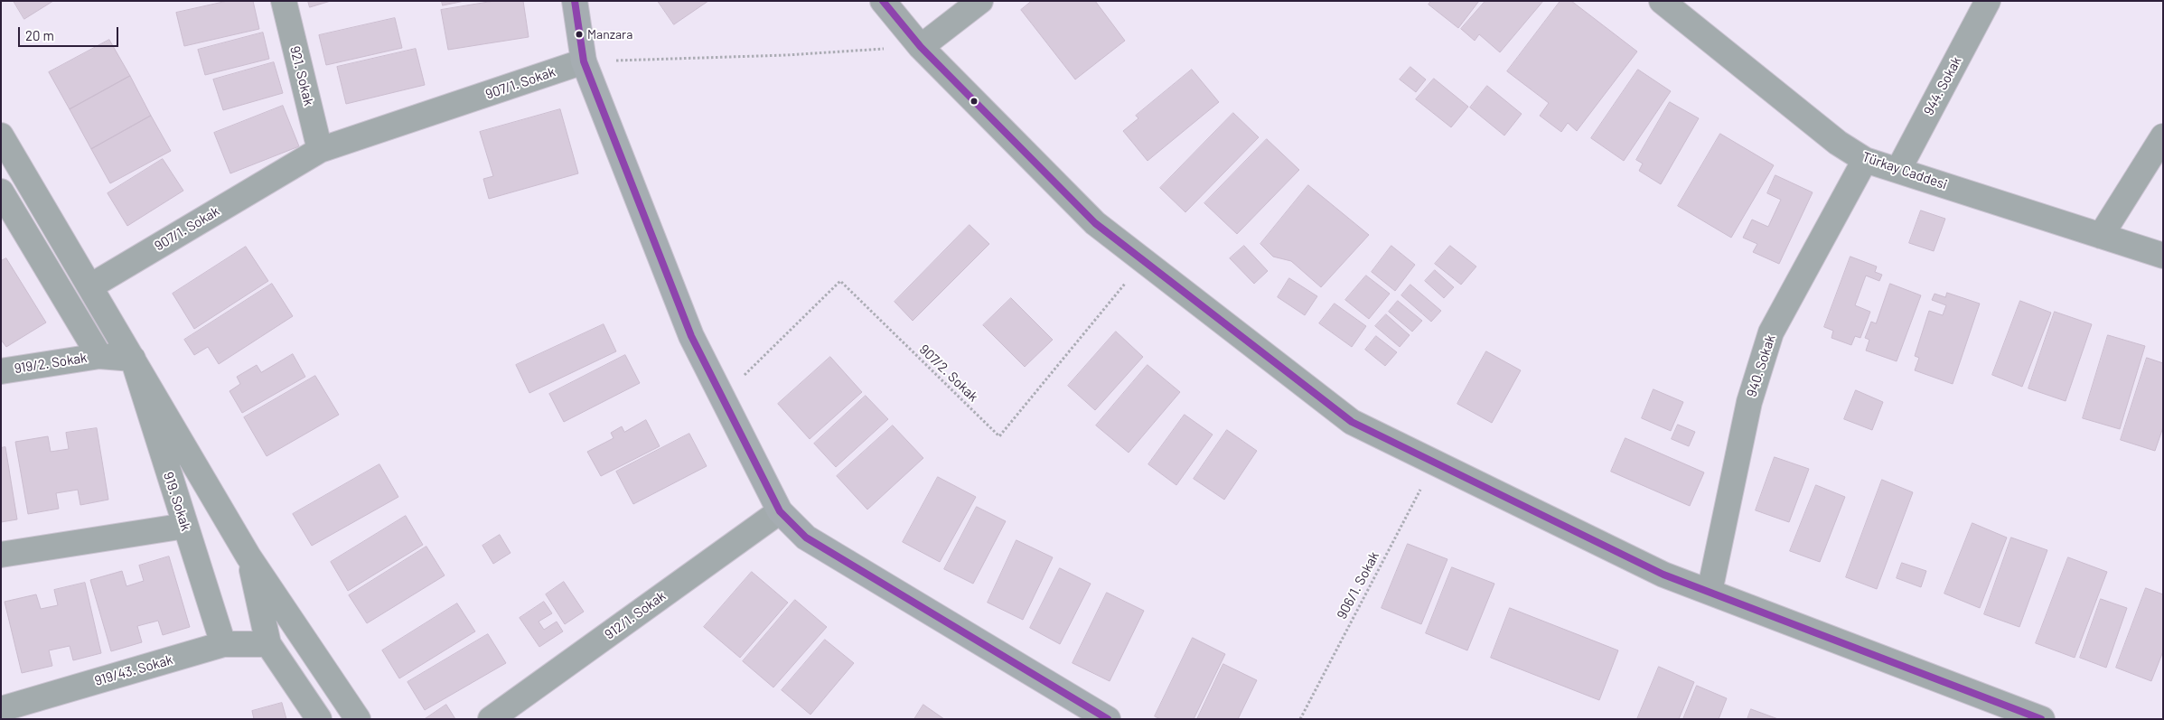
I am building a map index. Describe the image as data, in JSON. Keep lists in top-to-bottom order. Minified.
{"streets":{"street":["921. Sokak","907/1. Sokak","944. Sokak","Türkay Caddesi","919/2. Sokak","940. Sokak","919. Sokak","912/1. Sokak","919/43. Sokak"],"path":["907/2. Sokak","906/1. Sokak"]},"crossings":[["921. Sokak","907/1. Sokak"],["907/1. Sokak","919. Sokak"],["944. Sokak","Türkay Caddesi"],["Türkay Caddesi","940. Sokak"],["919. Sokak","919/43. Sokak"]],"places":["Manzara"],"scale_bar":"20 m"}
